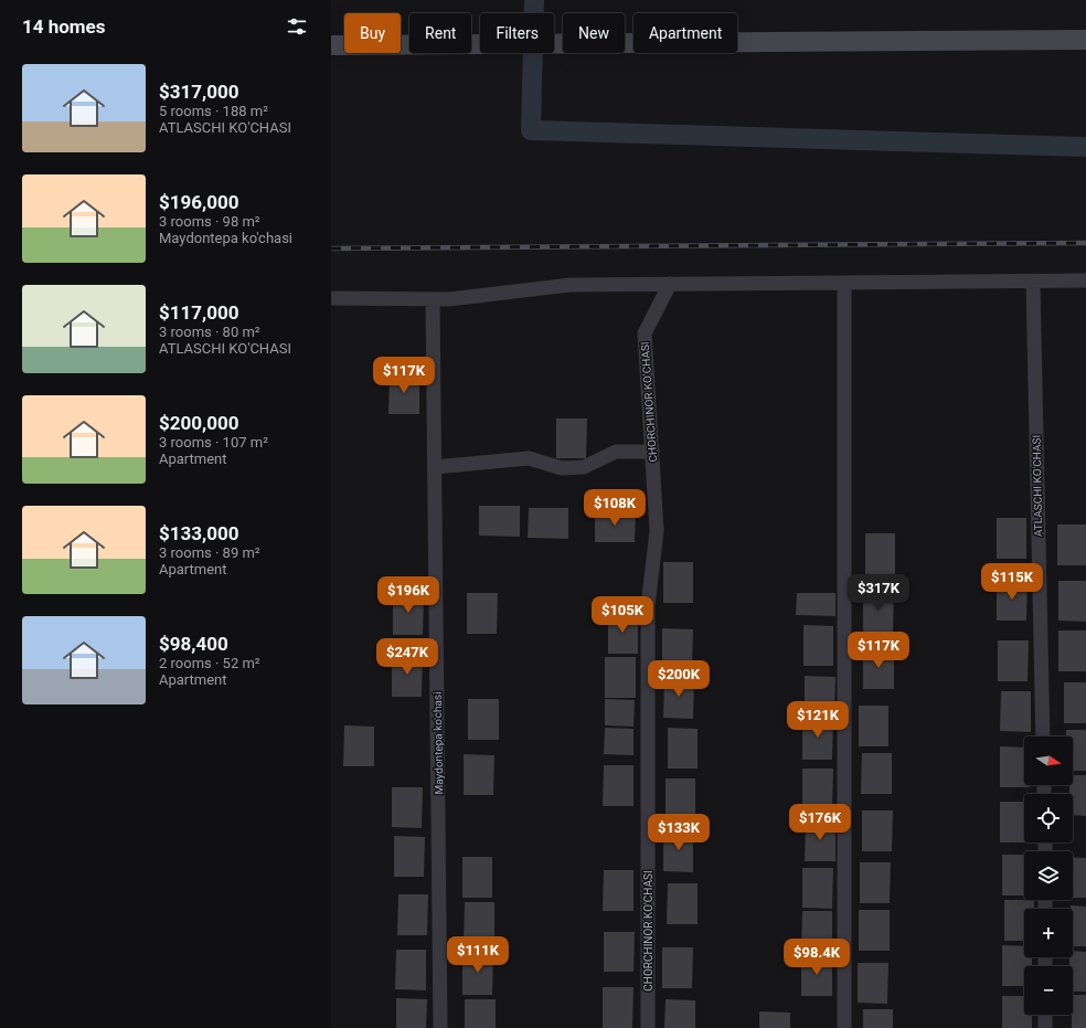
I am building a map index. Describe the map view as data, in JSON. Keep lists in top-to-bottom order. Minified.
{"streets":{"street":["CHORCHINOR KO'CHASI","ATLASCHI KO'CHASI","Maydontepa ko'chasi"]},"north":"right","page":{"heading":"14 homes","chip":["Buy","Rent","Filters","New","Apartment"],"list":[{"name":"$317,000","note":"5 rooms · 188 m² · ATLASCHI KO'CHASI"},{"name":"$196,000","note":"3 rooms · 98 m² · Maydontepa ko'chasi"},{"name":"$117,000","note":"3 rooms · 80 m² · ATLASCHI KO'CHASI"},{"name":"$200,000","note":"3 rooms · 107 m² · Apartment"},{"name":"$133,000","note":"3 rooms · 89 m² · Apartment"},{"name":"$98,400","note":"2 rooms · 52 m² · Apartment"}],"price":["$117K","$108K","$115K","$317K","$196K","$105K","$117K","$247K","$200K","$121K","$176K","$133K","$111K","$98.4K"],"map_buttons":["+","−"]}}
